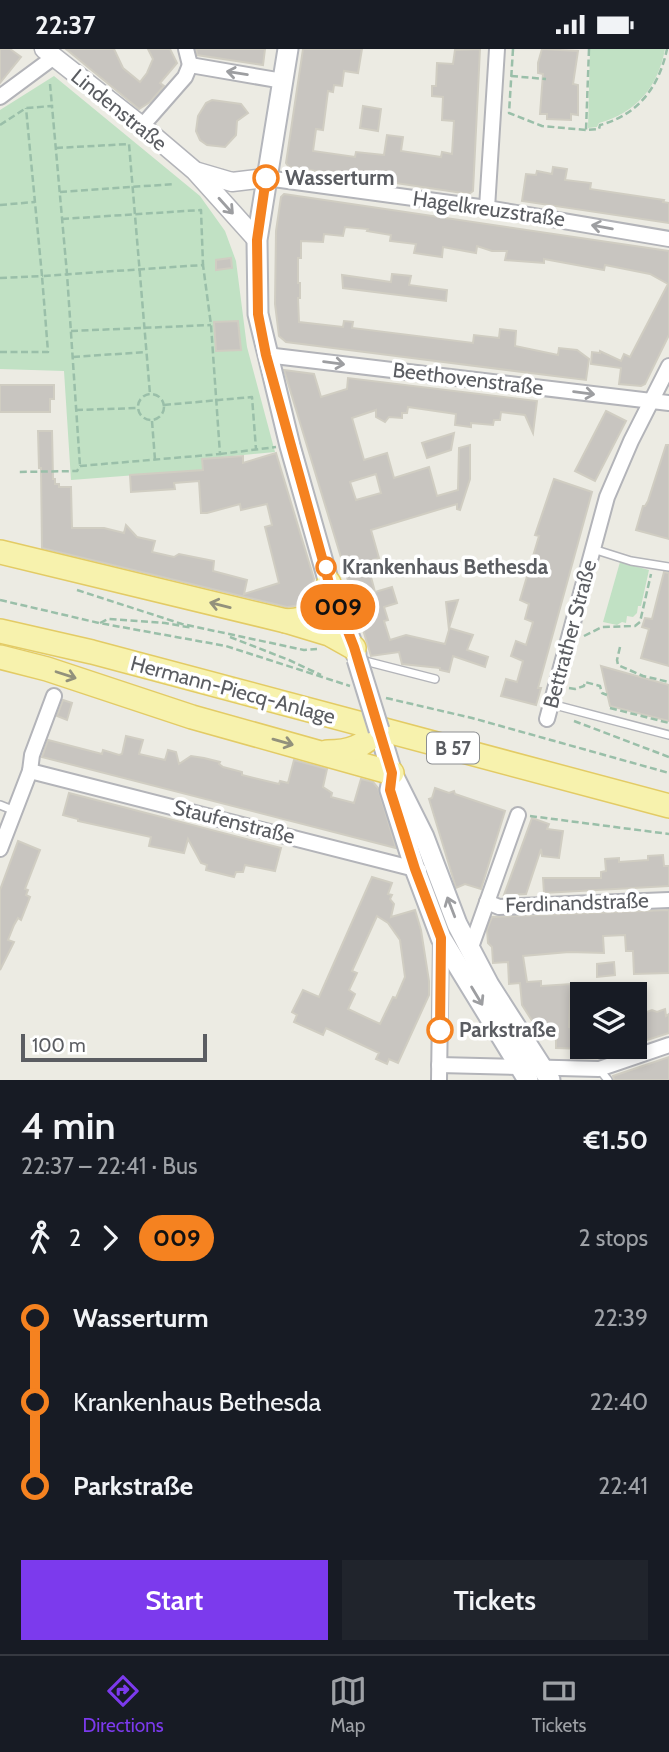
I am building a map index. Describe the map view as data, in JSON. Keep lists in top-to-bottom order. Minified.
{"streets":{"main road":["Hermann-Piecq-Anlage","B 57"],"street":["Lindenstraße","Hagelkreuzstraße","Beethovenstraße","Bettrather Straße","Staufenstraße","Ferdinandstraße"]},"crossings":[["Lindenstraße","Hagelkreuzstraße"],["Beethovenstraße","Bettrather Straße"]],"one_way":["Hagelkreuzstraße","Beethovenstraße"],"places":["Wasserturm","Krankenhaus Bethesda","Parkstraße"],"lines":["bus line 009"],"scale_bar":"100 m","page":{"status":"22:37","on_map":"009","scale":"100 m","heading":["4 min","22:37 – 22:41 · Bus","€1.50"],"legs":["2","009","2 stops"],"list":[{"name":"Wasserturm","value":"22:39"},{"name":"Krankenhaus Bethesda","value":"22:40"},{"name":"Parkstraße","value":"22:41"}],"buttons":["Start","Tickets"],"tabs":["Directions","Map","Tickets"]}}
